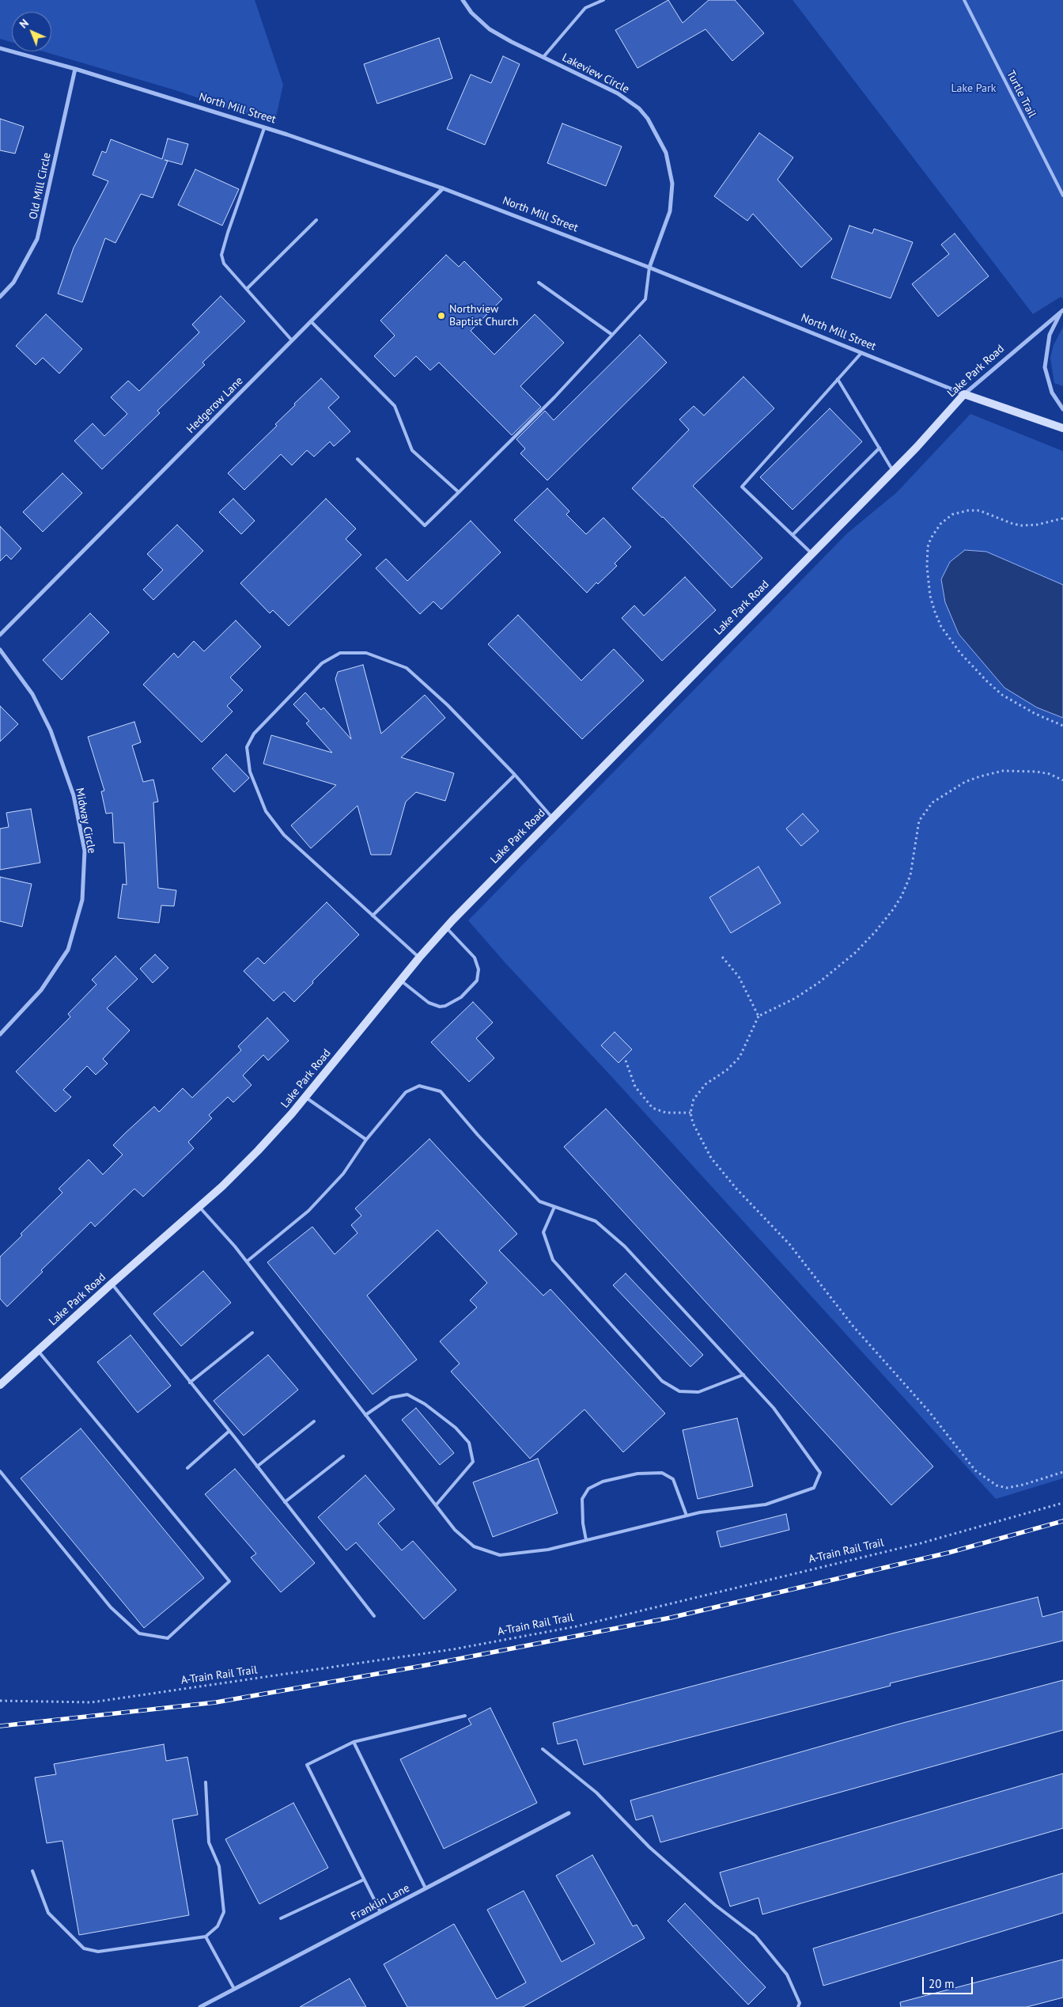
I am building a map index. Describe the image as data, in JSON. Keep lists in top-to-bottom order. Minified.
{"streets":{"main road":["North Mill Street","Lake Park Road"],"street":["Lakeview Circle","Old Mill Circle","Hedgerow Lane","Midway Circle","Franklin Lane"],"lane":["Turtle Trail"],"path":["A-Train Rail Trail"]},"crossings":[["Lakeview Circle","North Mill Street"],["North Mill Street","Old Mill Circle"],["North Mill Street","Lake Park Road"],["North Mill Street","Hedgerow Lane"]],"parks":["Lake Park"],"places":["Northview Baptist Church"],"scale_bar":"20 m","north":"top left"}
